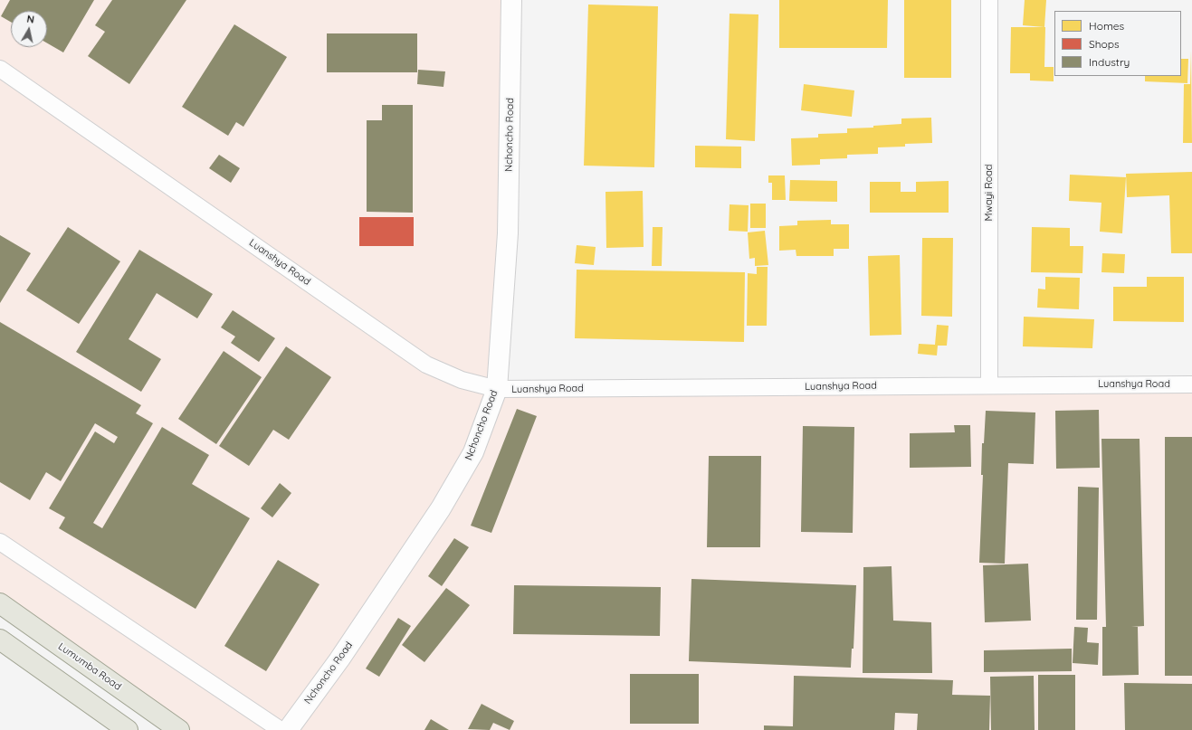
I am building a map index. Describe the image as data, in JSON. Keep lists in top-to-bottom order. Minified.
{"streets":{"main road":["Lumumba Road"],"street":["Nchoncho Road","Mwayi Road","Luanshya Road"]},"crossings":[["Nchoncho Road","Luanshya Road"],["Mwayi Road","Luanshya Road"]],"legend":["Homes","Shops","Industry"],"north":"top"}
